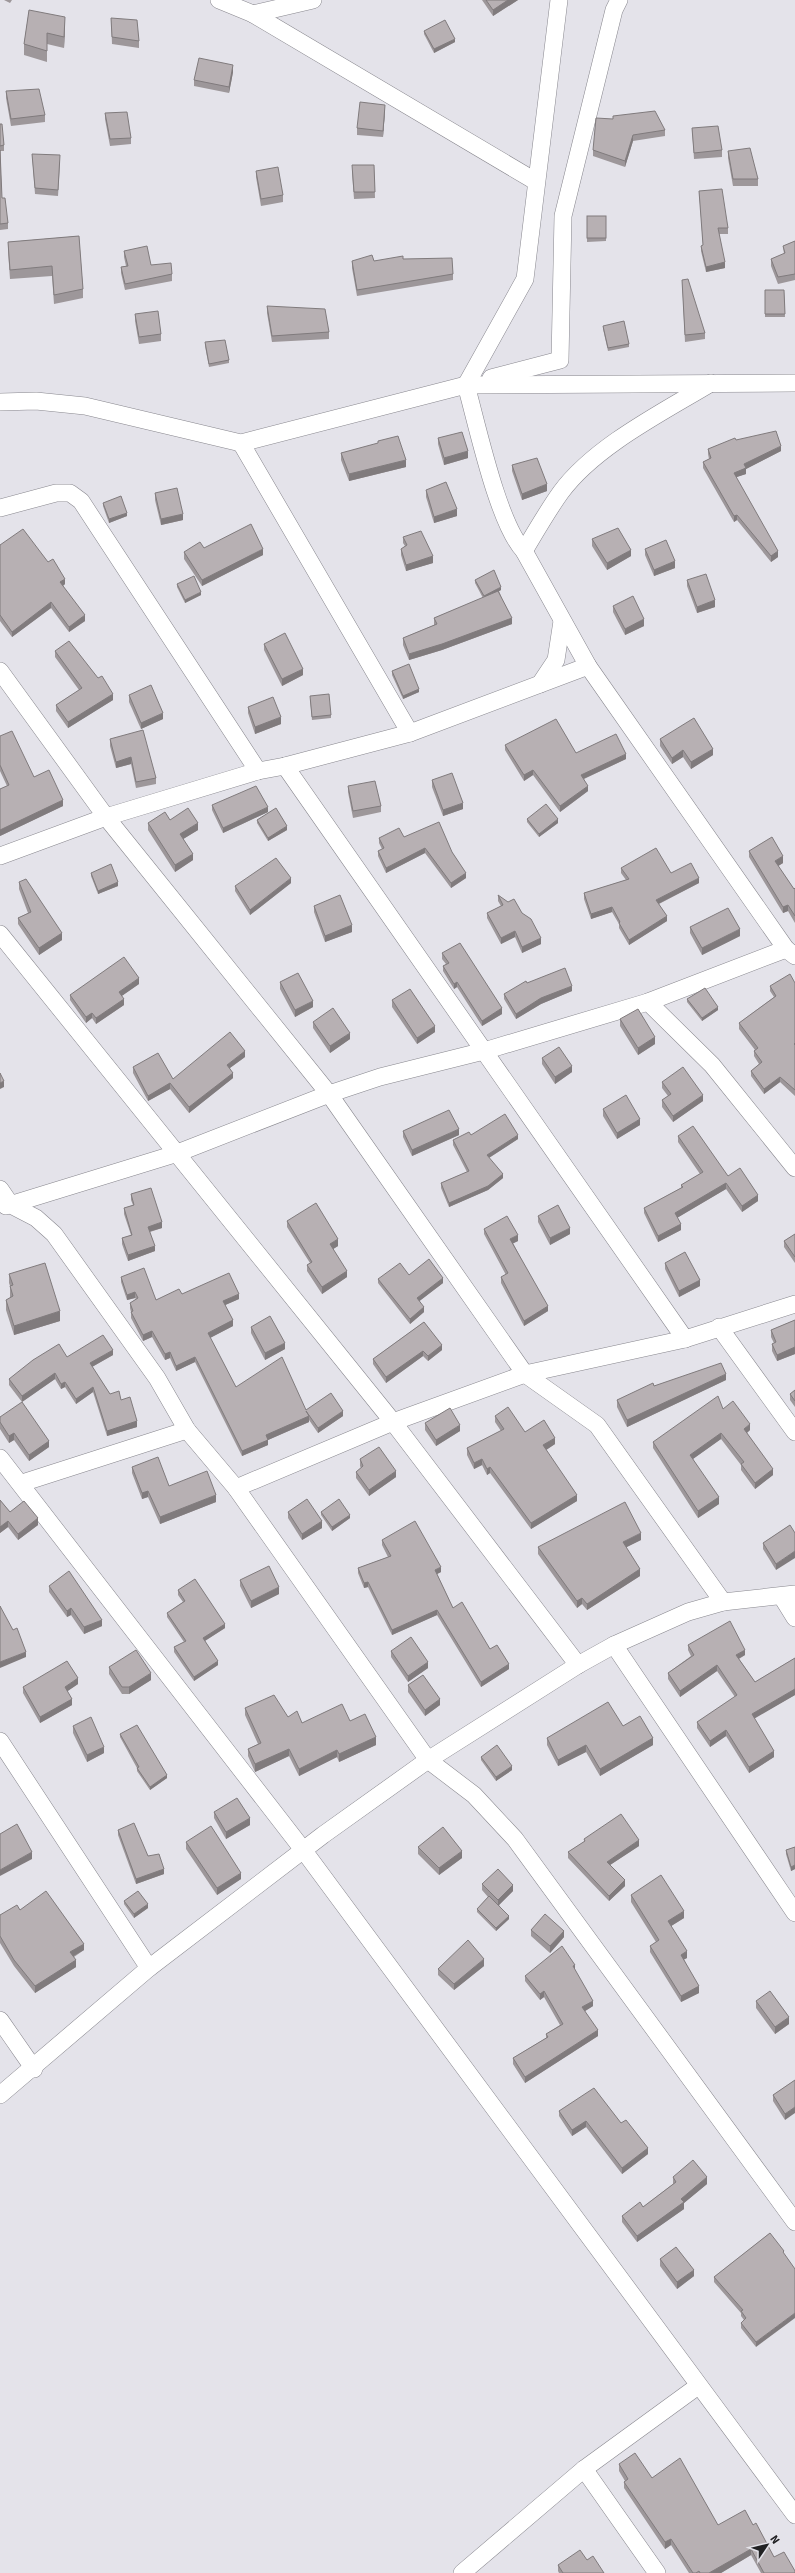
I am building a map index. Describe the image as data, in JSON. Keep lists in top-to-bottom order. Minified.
{"north":"top right"}
